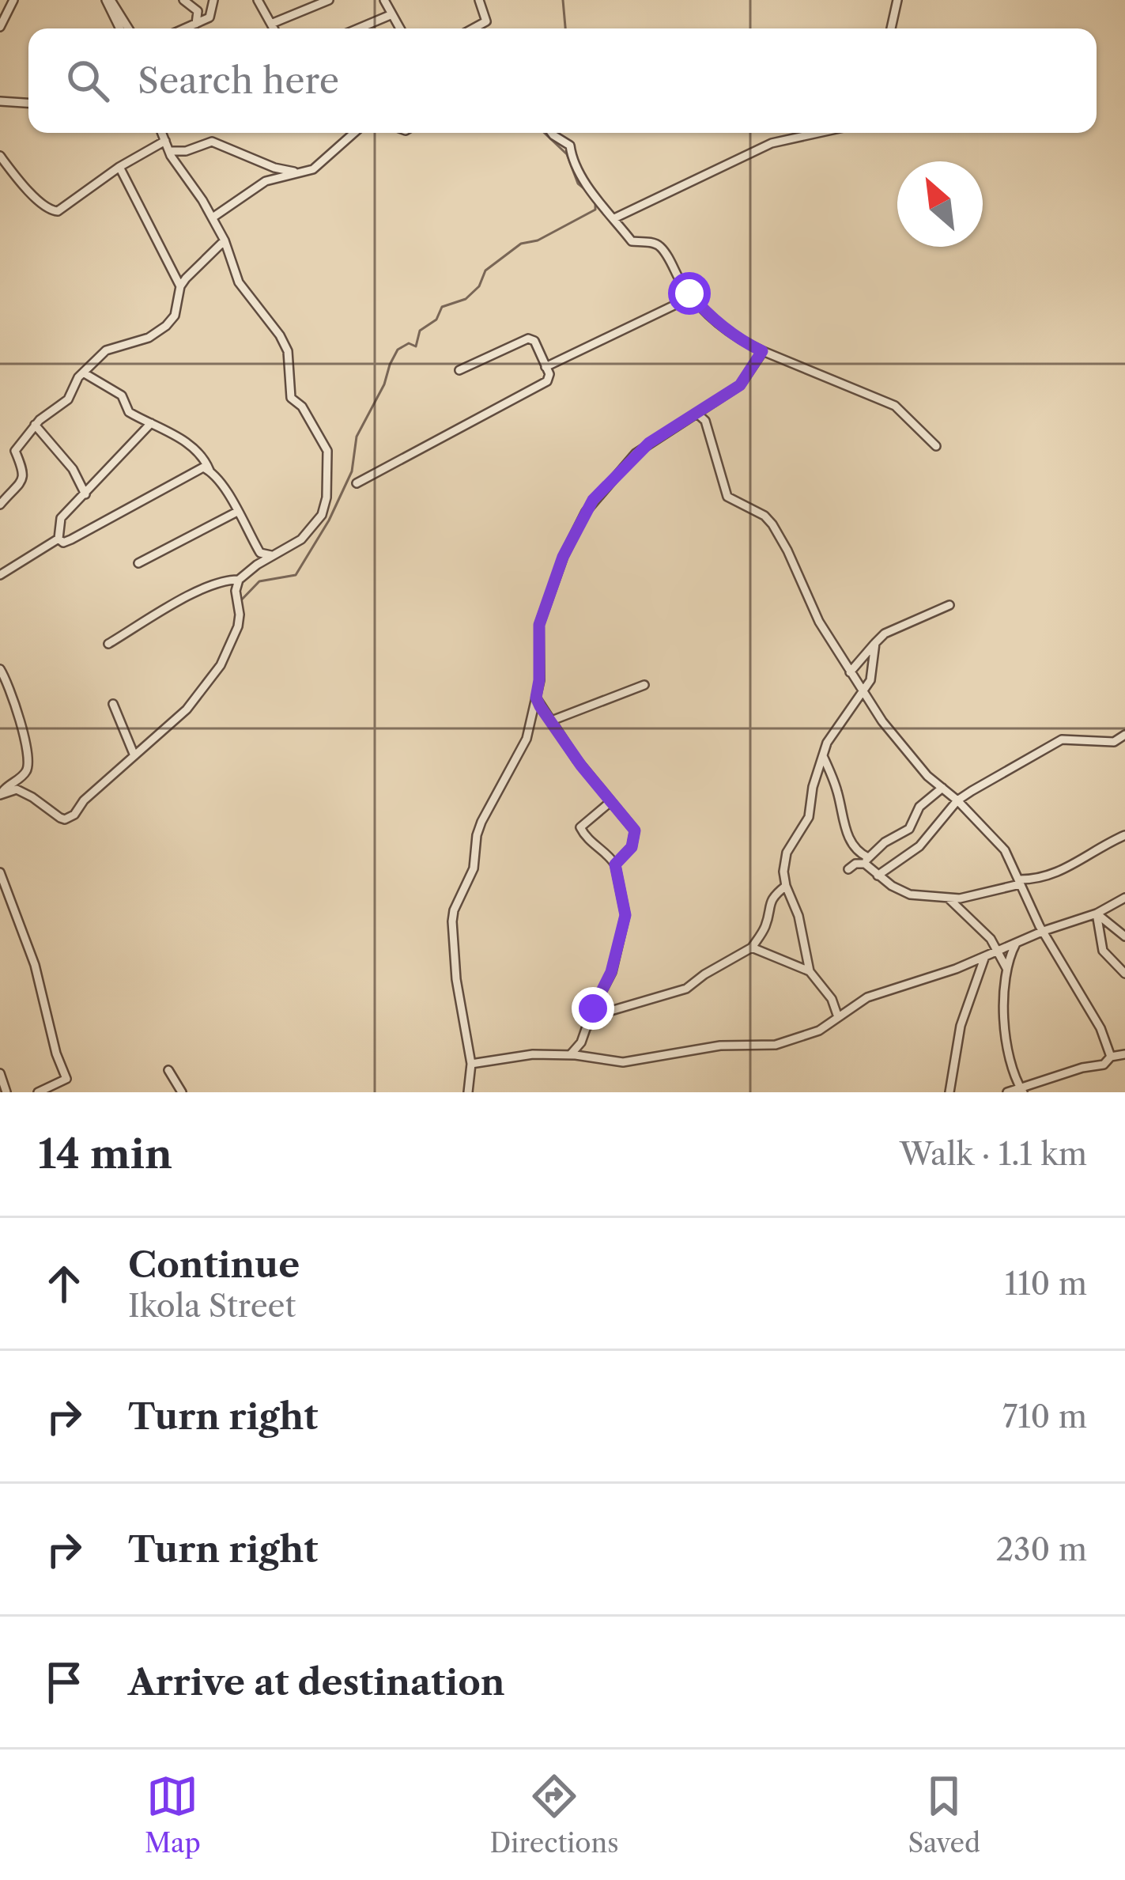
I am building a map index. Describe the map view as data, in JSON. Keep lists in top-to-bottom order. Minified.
{"north":"top left","page":{"search":"Search here","heading":["14 min","Walk · 1.1 km"],"list":[["Continue","Ikola Street","110 m"],["Turn right","710 m"],["Turn right","230 m"],"Arrive at destination"],"nav":["Map","Directions","Saved"]}}
